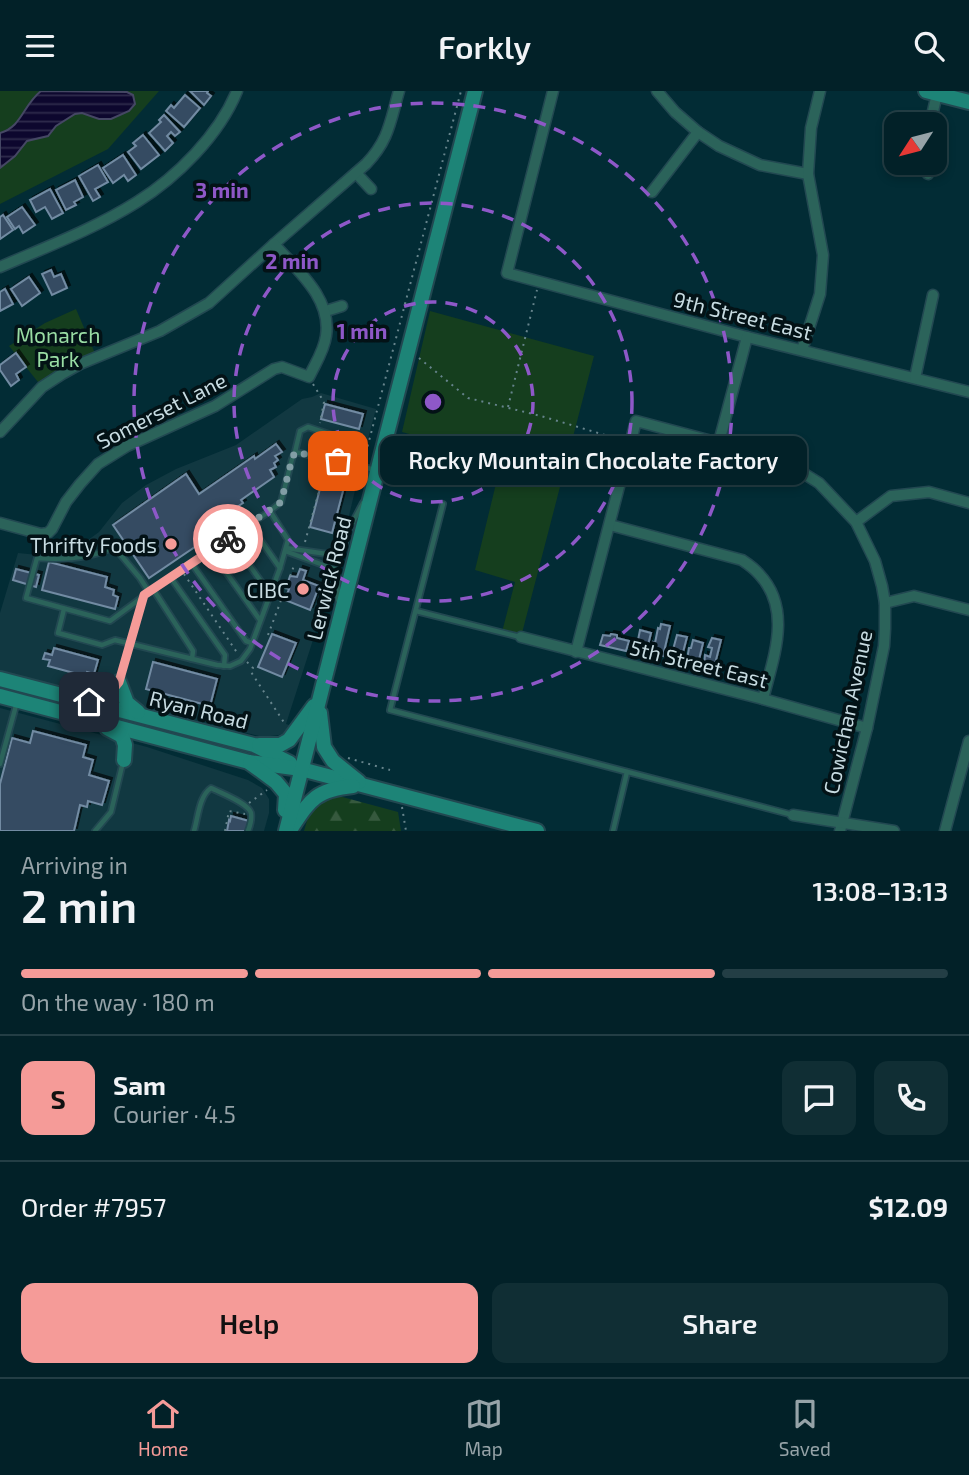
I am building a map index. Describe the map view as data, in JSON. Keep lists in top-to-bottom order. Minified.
{"streets":{"main road":["Lerwick Road","Ryan Road"],"street":["9th Street East","Somerset Lane","5th Street East","Cowichan Avenue"]},"crossings":[["Lerwick Road","Ryan Road"],["5th Street East","Cowichan Avenue"]],"parks":["Monarch Park"],"places":["Rocky Mountain Chocolate Factory","Thrifty Foods","CIBC"],"north":"bottom left","page":{"header":"Forkly","bubble":"Rocky Mountain Chocolate Factory","heading":["2 min","Arriving in","13:08–13:13"],"panel":["Sam","Courier · 4.5","Order #7957","$12.09"],"bar":"On the way · 180 m","round":"S","buttons":["Help","Share"],"tabs":["Home","Map","Saved"]},"rings":["3 min","2 min","1 min"]}
